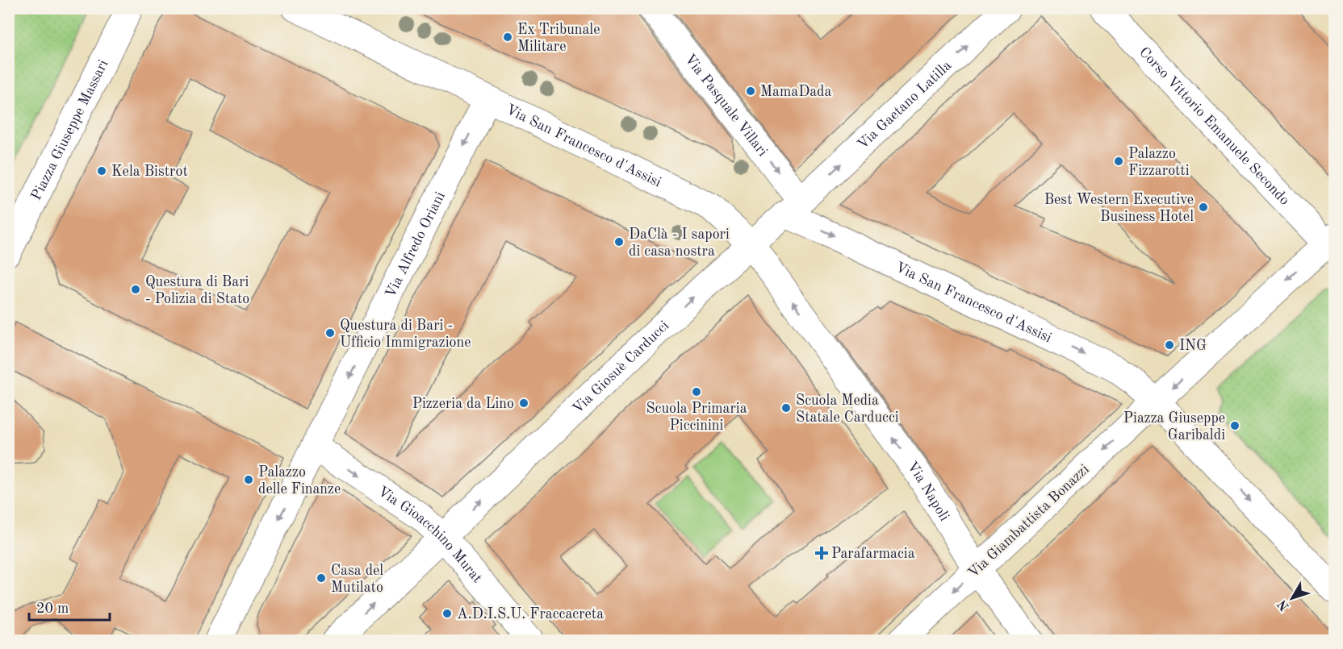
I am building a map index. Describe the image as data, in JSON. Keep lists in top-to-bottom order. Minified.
{"streets":{"street":["Via Pasquale Villari","Via Gaetano Latilla","Corso Vittorio Emanuele Secondo","Piazza Giuseppe Massari","Via San Francesco d'Assisi","Via Alfredo Oriani","Via Giosuè Carducci","Via Napoli","Via Giambattista Bonazzi","Via Gioacchino Murat"]},"crossings":[["Via Pasquale Villari","Via Gaetano Latilla"],["Via Pasquale Villari","Via San Francesco d'Assisi"],["Via Pasquale Villari","Via Giosuè Carducci"],["Via Gaetano Latilla","Via San Francesco d'Assisi"],["Via Gaetano Latilla","Via Giosuè Carducci"],["Via San Francesco d'Assisi","Via Alfredo Oriani"],["Via San Francesco d'Assisi","Via Giosuè Carducci"],["Via San Francesco d'Assisi","Via Napoli"],["Via San Francesco d'Assisi","Via Giambattista Bonazzi"],["Via Alfredo Oriani","Via Gioacchino Murat"],["Via Giosuè Carducci","Via Gioacchino Murat"],["Via Napoli","Via Giambattista Bonazzi"]],"one_way":["Via Pasquale Villari","Via Gaetano Latilla","Via Alfredo Oriani","Via Giosuè Carducci","Via Napoli","Via Giambattista Bonazzi","Via Gioacchino Murat"],"places":{"other":["Ex Tribunale Militare","MamaDada","Palazzo Fizzarotti","Kela Bistrot","Best Western Executive Business Hotel","DaClà - I sapori di casa nostra","Questura di Bari - Polizia di Stato","Questura di Bari - Ufficio Immigrazione","ING","Scuola Primaria Piccinini","Pizzeria da Lino","Scuola Media Statale Carducci","Piazza Giuseppe Garibaldi","Palazzo delle Finanze","Casa del Mutilato","A.D.I.S.U. Fraccacreta"],"health":["Parafarmacia"]},"scale_bar":"20 m","north":"bottom left"}
